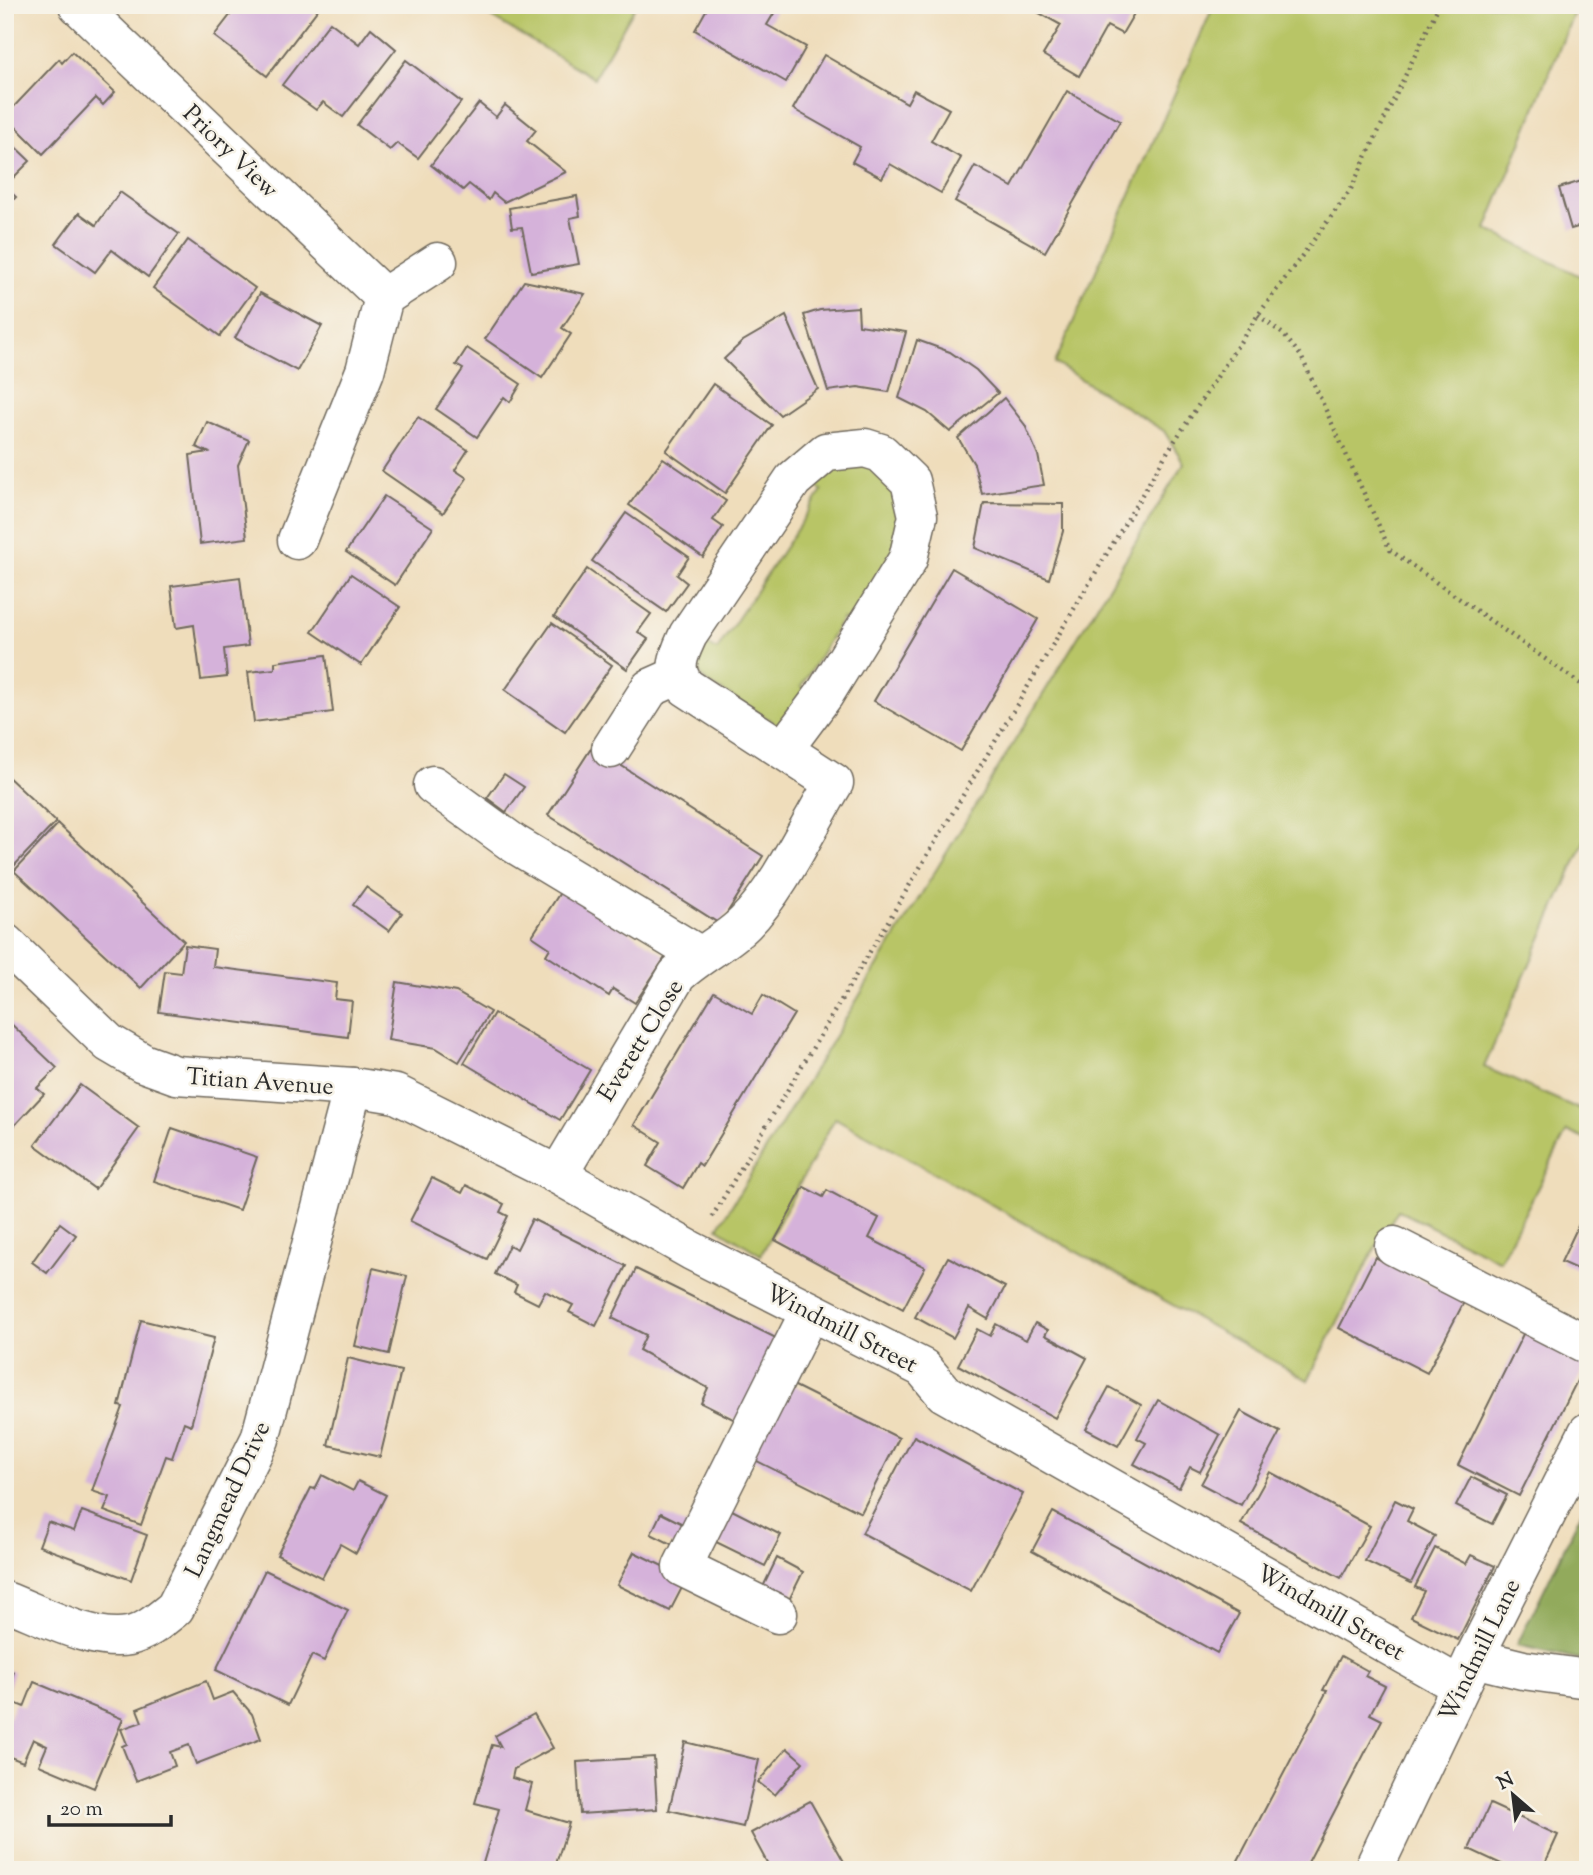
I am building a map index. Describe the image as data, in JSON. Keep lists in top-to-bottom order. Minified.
{"streets":{"street":["Priory View","Everett Close","Titian Avenue","Windmill Street","Langmead Drive","Windmill Lane"]},"crossings":[["Everett Close","Windmill Street"],["Titian Avenue","Windmill Street"],["Titian Avenue","Langmead Drive"],["Windmill Street","Langmead Drive"],["Windmill Street","Windmill Lane"]],"scale_bar":"20 m","north":"top left"}
